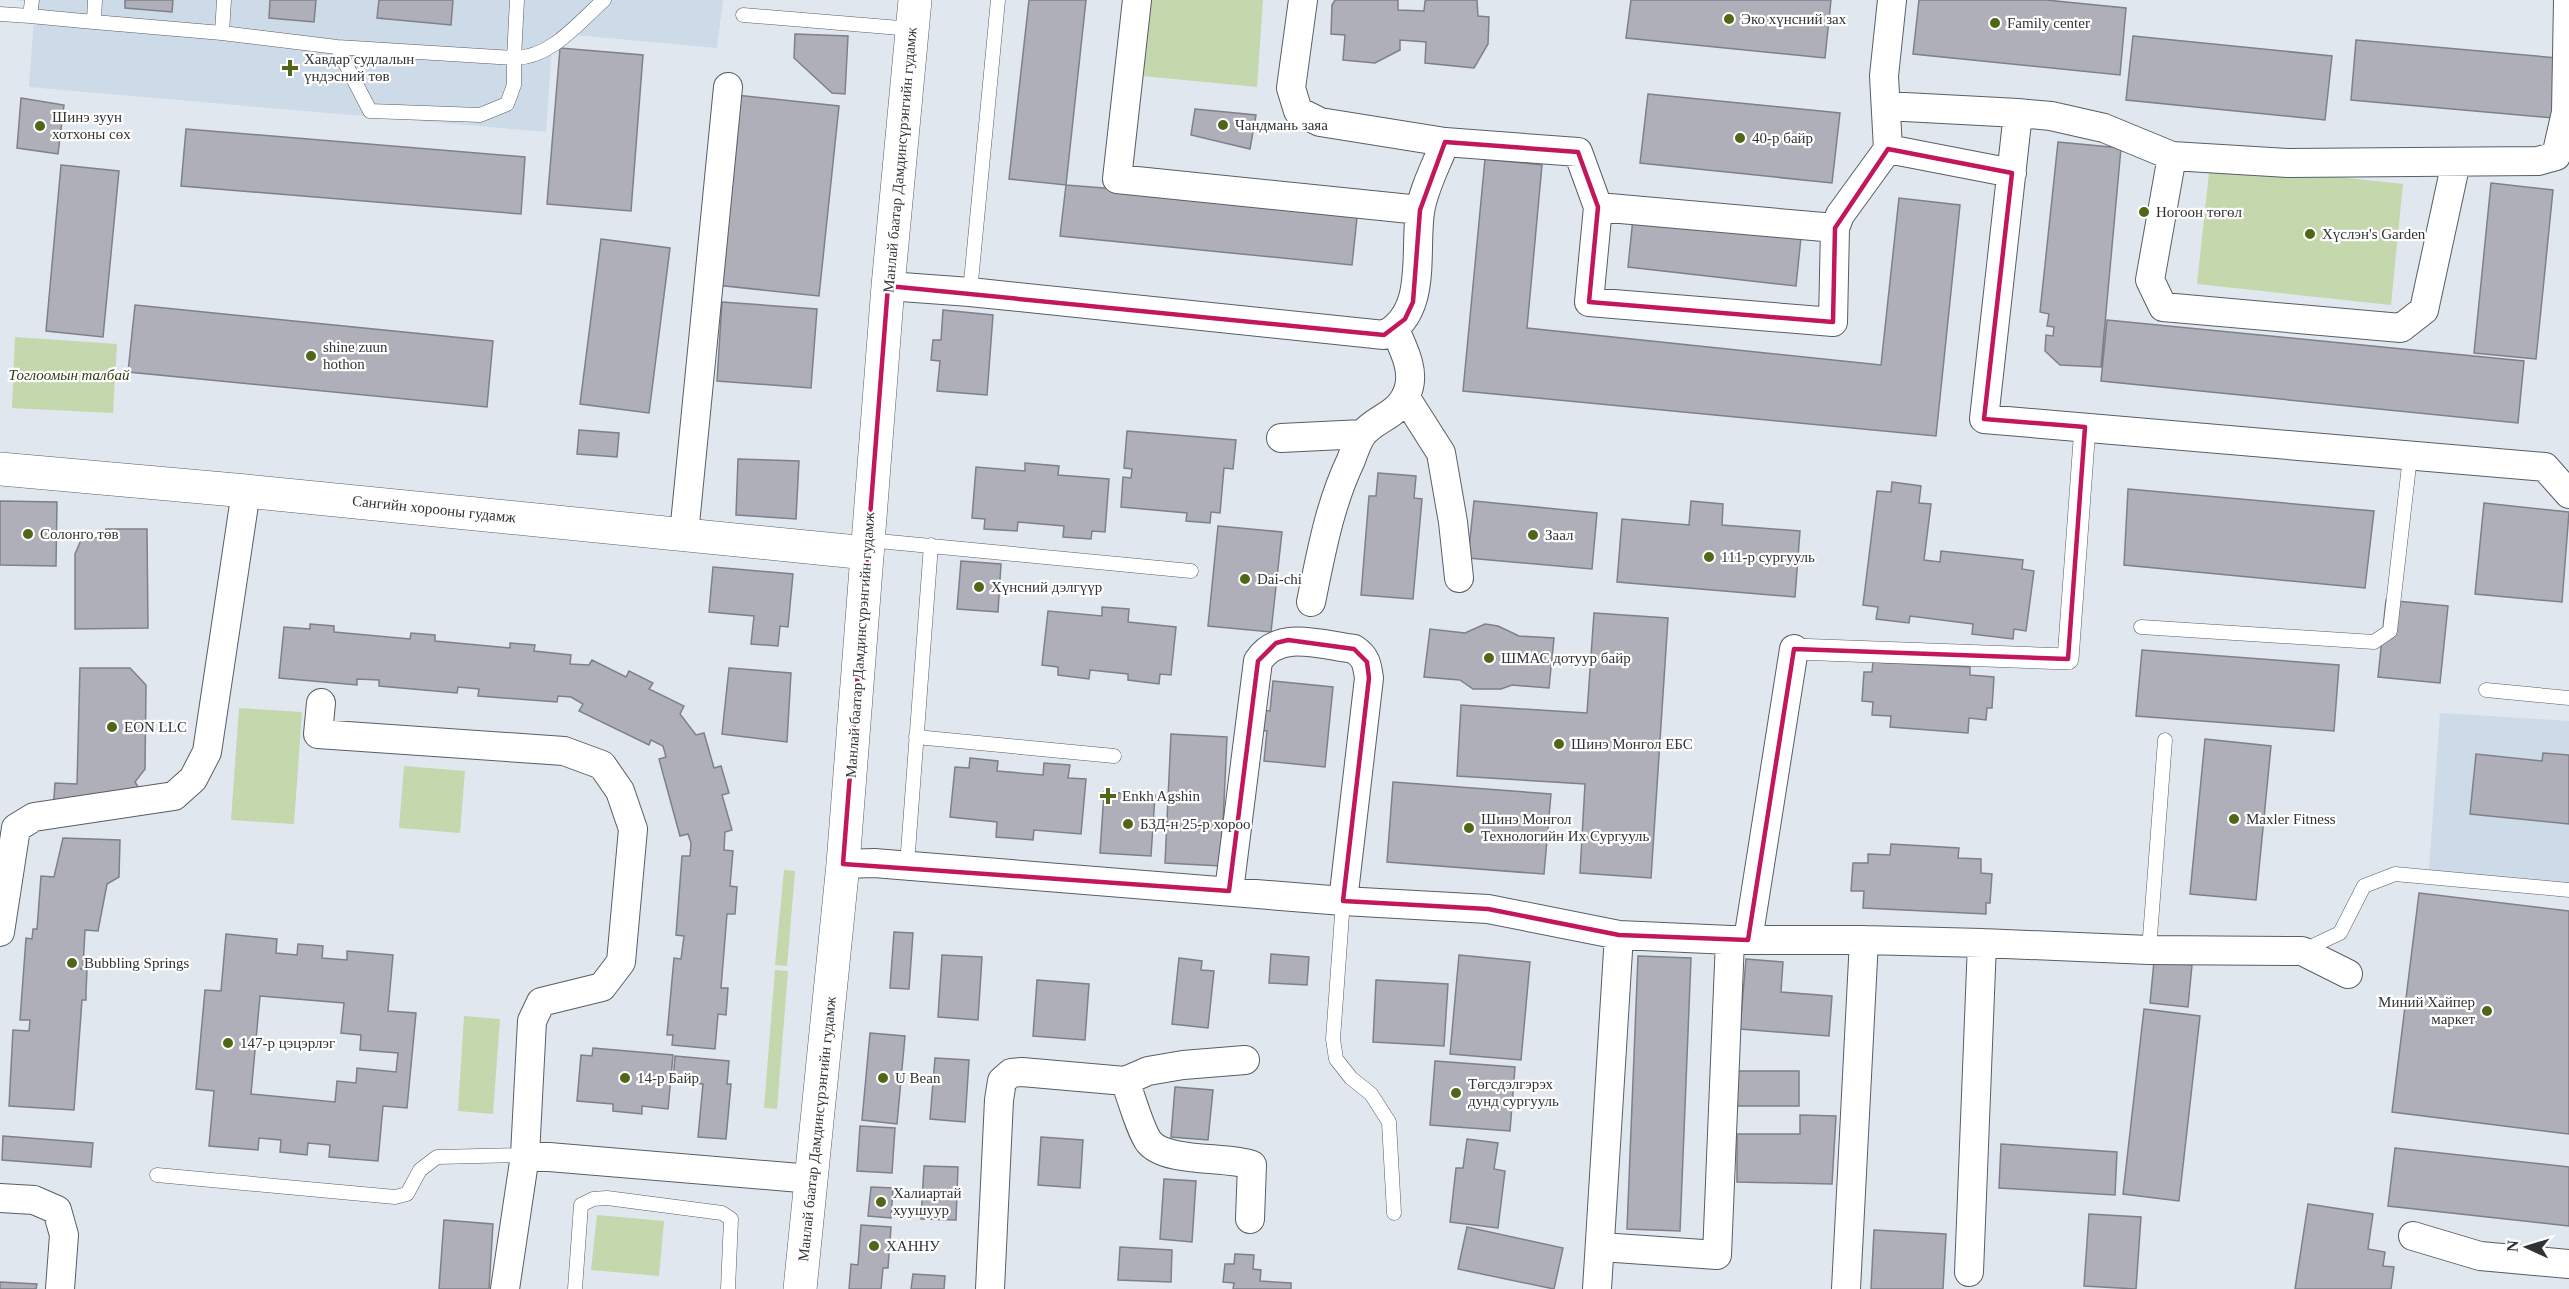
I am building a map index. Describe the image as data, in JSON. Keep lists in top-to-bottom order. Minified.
{"streets":{"main road":["Манлай баатар Дамдинсүрэнгийн гудамж","Сангийн хорооны гудамж"]},"crossings":[["Манлай баатар Дамдинсүрэнгийн гудамж","Сангийн хорооны гудамж"]],"parks":["Тоглоомын талбай"],"places":{"other":["Эко хүнсний зах","Family center","Чандмань заяа","Шинэ зуун хотхоны сөх","40-р байр","Ногоон төгөл","Хүслэн's Garden","shine zuun hothon","Солонго төв","Заал","111-р сургууль","Dai-chi","Хүнсний дэлгүүр","ШМАС дотуур байр","EON LLC","Шинэ Монгол ЕБС","Maxler Fitness","БЗД-н 25-р хороо","Шинэ Монгол Технологийн Их Сургууль","Bubbling Springs","Миний Хайпер маркет","147-р цэцэрлэг","14-р Байр","U Bean","Төгсдэлгэрэх дунд сургууль","Халиартай хуушуур","ХАННУ"],"health":["Хавдар судлалын үндэсний төв","Enkh Agshin"]},"north":"left"}
